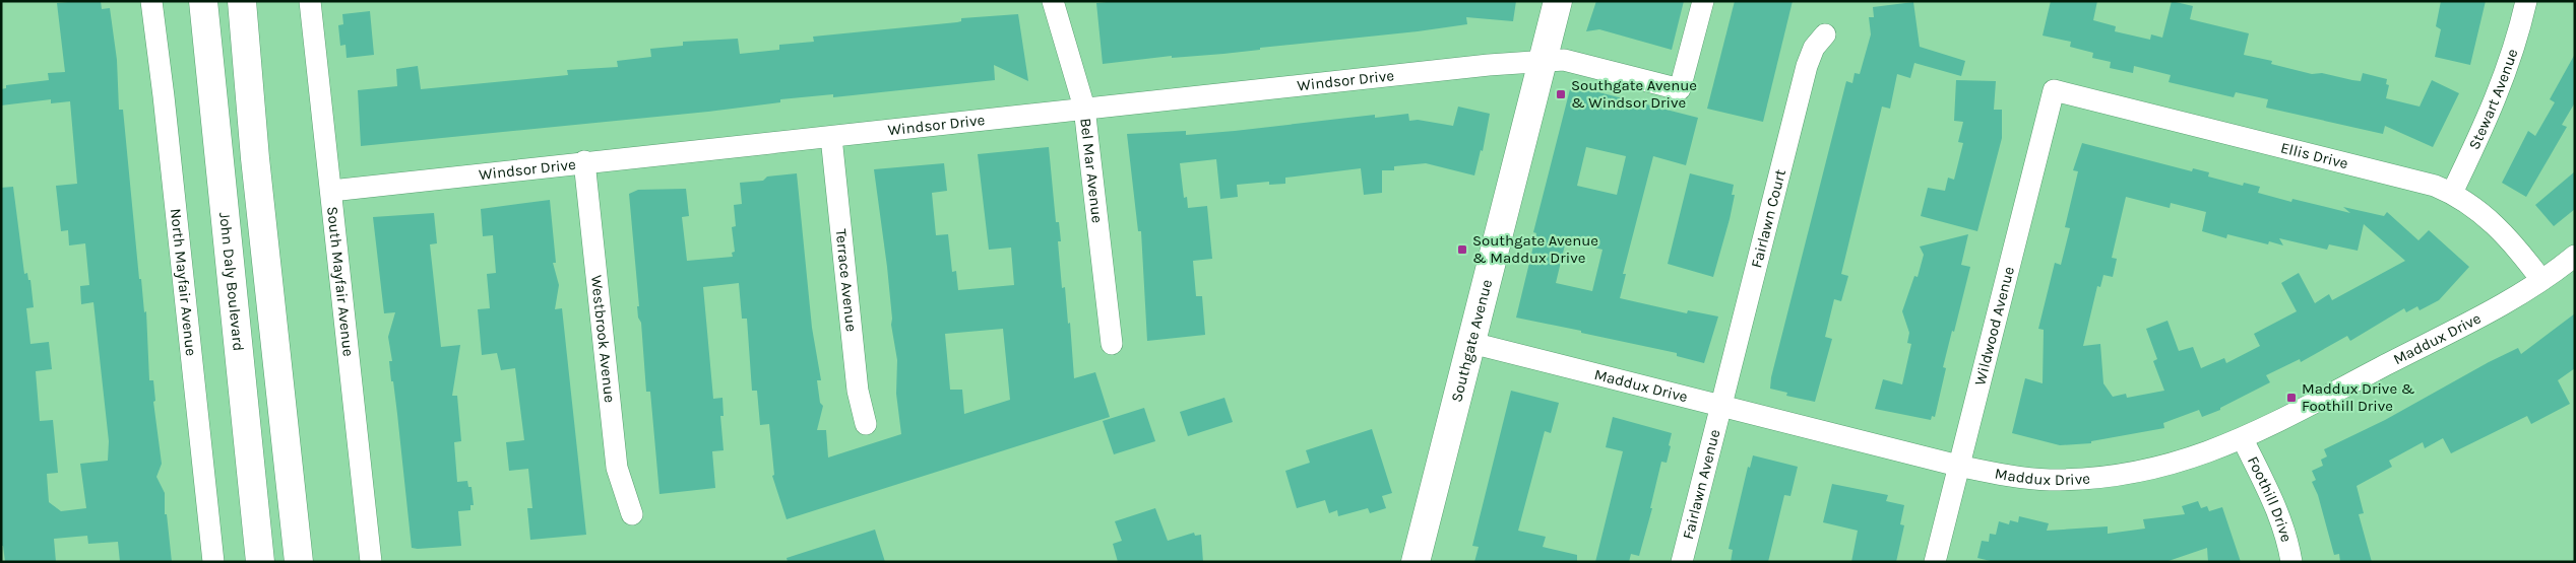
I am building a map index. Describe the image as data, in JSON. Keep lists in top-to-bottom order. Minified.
{"streets":{"main road":["John Daly Boulevard","Southgate Avenue"],"street":["Windsor Drive","Stewart Avenue","Ellis Drive","Bel Mar Avenue","Fairlawn Court","North Mayfair Avenue","South Mayfair Avenue","Terrace Avenue","Wildwood Avenue","Westbrook Avenue","Maddux Drive","Fairlawn Avenue","Foothill Drive"]},"crossings":[["Windsor Drive","Bel Mar Avenue"],["Windsor Drive","South Mayfair Avenue"],["Windsor Drive","Terrace Avenue"],["Windsor Drive","Westbrook Avenue"],["Windsor Drive","Southgate Avenue"],["Stewart Avenue","Ellis Drive"],["Ellis Drive","Wildwood Avenue"],["Ellis Drive","Maddux Drive"],["Fairlawn Court","Maddux Drive"],["Fairlawn Court","Fairlawn Avenue"],["Wildwood Avenue","Maddux Drive"],["Maddux Drive","Southgate Avenue"],["Maddux Drive","Fairlawn Avenue"],["Maddux Drive","Foothill Drive"]],"places":{"transit":["Southgate Avenue & Windsor Drive","Southgate Avenue & Maddux Drive","Maddux Drive & Foothill Drive"]}}
